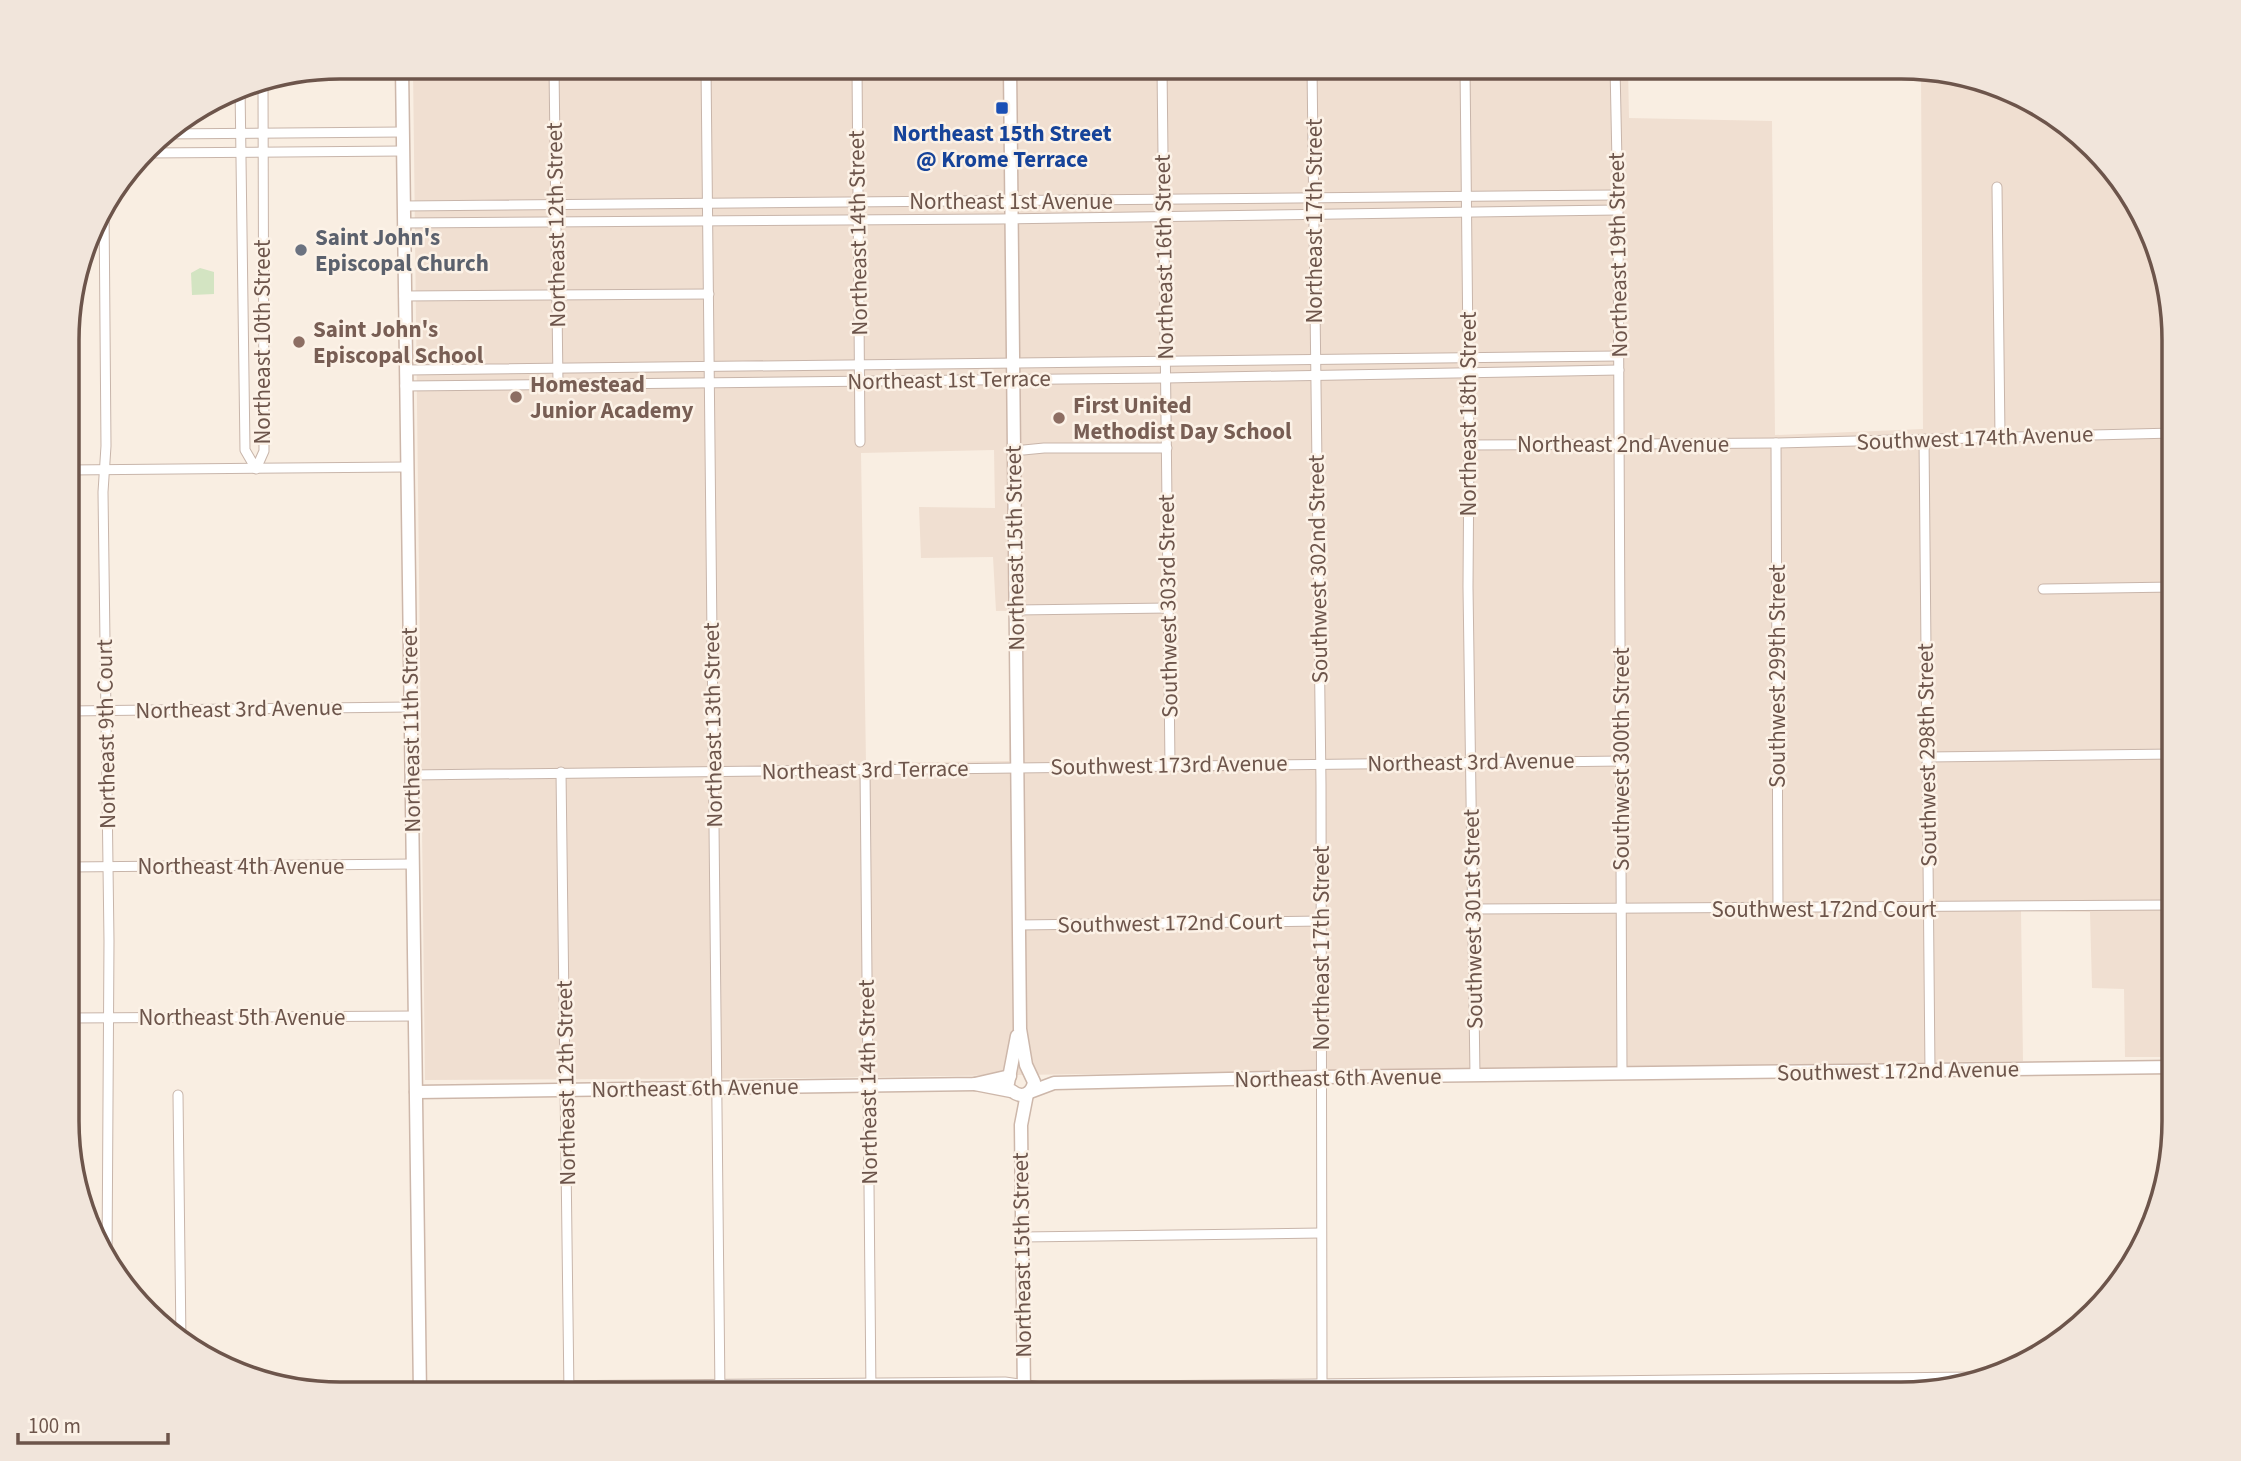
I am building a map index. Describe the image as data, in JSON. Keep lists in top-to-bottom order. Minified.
{"streets":{"street":["Northeast 1st Avenue","Northeast 17th Street","Northeast 12th Street","Northeast 14th Street","Northeast 19th Street","Northeast 16th Street","Northeast 10th Street","Northeast 1st Terrace","Northeast 18th Street","Southwest 174th Avenue","Northeast 2nd Avenue","Northeast 15th Street","Southwest 302nd Street","Southwest 303rd Street","Southwest 299th Street","Northeast 3rd Avenue","Northeast 13th Street","Northeast 11th Street","Northeast 9th Court","Southwest 298th Street","Southwest 300th Street","Southwest 173rd Avenue","Northeast 3rd Terrace","Northeast 4th Avenue","Southwest 172nd Court","Southwest 301st Street","Northeast 5th Avenue","Southwest 172nd Avenue","Northeast 6th Avenue"]},"crossings":[["Northeast 1st Avenue","Northeast 17th Street"],["Northeast 1st Avenue","Northeast 12th Street"],["Northeast 1st Avenue","Northeast 14th Street"],["Northeast 1st Avenue","Northeast 19th Street"],["Northeast 1st Avenue","Northeast 16th Street"],["Northeast 1st Avenue","Northeast 18th Street"],["Northeast 1st Avenue","Northeast 15th Street"],["Northeast 1st Avenue","Northeast 13th Street"],["Northeast 1st Avenue","Northeast 11th Street"],["Northeast 17th Street","Northeast 1st Terrace"],["Northeast 17th Street","Southwest 302nd Street"],["Northeast 17th Street","Northeast 3rd Avenue"],["Northeast 17th Street","Southwest 173rd Avenue"],["Northeast 17th Street","Southwest 172nd Court"],["Northeast 17th Street","Northeast 6th Avenue"],["Northeast 12th Street","Northeast 1st Terrace"],["Northeast 12th Street","Northeast 6th Avenue"],["Northeast 14th Street","Northeast 1st Terrace"],["Northeast 14th Street","Northeast 3rd Terrace"],["Northeast 14th Street","Northeast 6th Avenue"],["Northeast 19th Street","Northeast 1st Terrace"],["Northeast 19th Street","Northeast 2nd Avenue"],["Northeast 19th Street","Southwest 300th Street"],["Northeast 16th Street","Northeast 1st Terrace"],["Northeast 16th Street","Southwest 303rd Street"],["Northeast 1st Terrace","Northeast 18th Street"],["Northeast 1st Terrace","Northeast 15th Street"],["Northeast 1st Terrace","Southwest 302nd Street"],["Northeast 1st Terrace","Northeast 13th Street"],["Northeast 1st Terrace","Northeast 11th Street"],["Northeast 18th Street","Northeast 2nd Avenue"],["Northeast 18th Street","Northeast 3rd Avenue"],["Northeast 18th Street","Southwest 301st Street"],["Southwest 174th Avenue","Northeast 2nd Avenue"],["Southwest 174th Avenue","Southwest 299th Street"],["Southwest 174th Avenue","Southwest 298th Street"],["Northeast 2nd Avenue","Southwest 299th Street"],["Northeast 2nd Avenue","Southwest 300th Street"],["Northeast 15th Street","Southwest 173rd Avenue"],["Northeast 15th Street","Northeast 3rd Terrace"],["Northeast 15th Street","Southwest 172nd Court"],["Northeast 15th Street","Northeast 6th Avenue"],["Southwest 302nd Street","Northeast 3rd Avenue"],["Southwest 302nd Street","Southwest 173rd Avenue"],["Southwest 303rd Street","Southwest 173rd Avenue"],["Southwest 299th Street","Southwest 172nd Court"],["Northeast 3rd Avenue","Northeast 11th Street"],["Northeast 3rd Avenue","Northeast 9th Court"],["Northeast 3rd Avenue","Southwest 300th Street"],["Northeast 3rd Avenue","Southwest 173rd Avenue"],["Northeast 3rd Avenue","Southwest 301st Street"],["Northeast 13th Street","Northeast 3rd Terrace"],["Northeast 13th Street","Northeast 6th Avenue"],["Northeast 11th Street","Northeast 4th Avenue"],["Northeast 11th Street","Northeast 5th Avenue"],["Northeast 11th Street","Northeast 6th Avenue"],["Northeast 9th Court","Northeast 4th Avenue"],["Northeast 9th Court","Northeast 5th Avenue"],["Southwest 298th Street","Southwest 172nd Court"],["Southwest 298th Street","Southwest 172nd Avenue"],["Southwest 300th Street","Southwest 172nd Court"],["Southwest 300th Street","Southwest 172nd Avenue"],["Southwest 300th Street","Northeast 6th Avenue"],["Southwest 173rd Avenue","Northeast 3rd Terrace"],["Southwest 172nd Court","Southwest 301st Street"],["Southwest 301st Street","Northeast 6th Avenue"],["Southwest 172nd Avenue","Northeast 6th Avenue"]],"places":{"transit":["Northeast 15th Street @ Krome Terrace"],"other":["Saint John's Episcopal Church","Saint John's Episcopal School","Homestead Junior Academy","First United Methodist Day School"]},"scale_bar":"100 m"}
